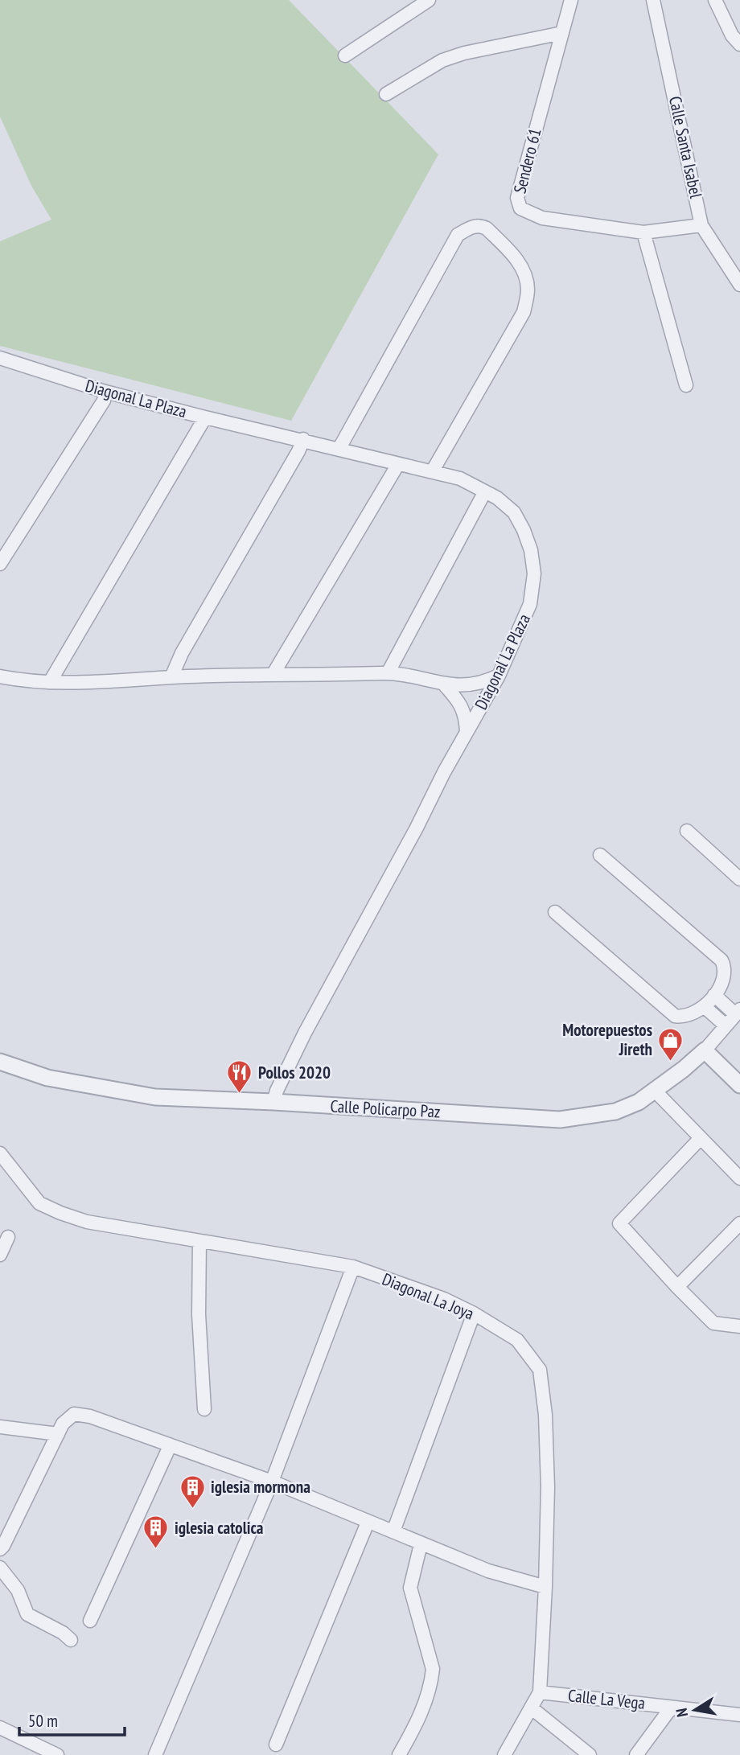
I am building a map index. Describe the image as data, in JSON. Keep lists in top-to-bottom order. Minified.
{"streets":{"street":["Calle Santa Isabel","Sendero 61","Diagonal La Plaza","Calle Policarpo Paz","Diagonal La Joya","Calle La Vega"]},"crossings":[["Calle Santa Isabel","Sendero 61"],["Diagonal La Plaza","Calle Policarpo Paz"],["Diagonal La Joya","Calle La Vega"]],"places":{"shop":["Motorepuestos Jireth"],"restaurant":["Pollos 2020"],"building":["iglesia mormona","iglesia catolica"]},"scale_bar":"50 m","north":"left"}
